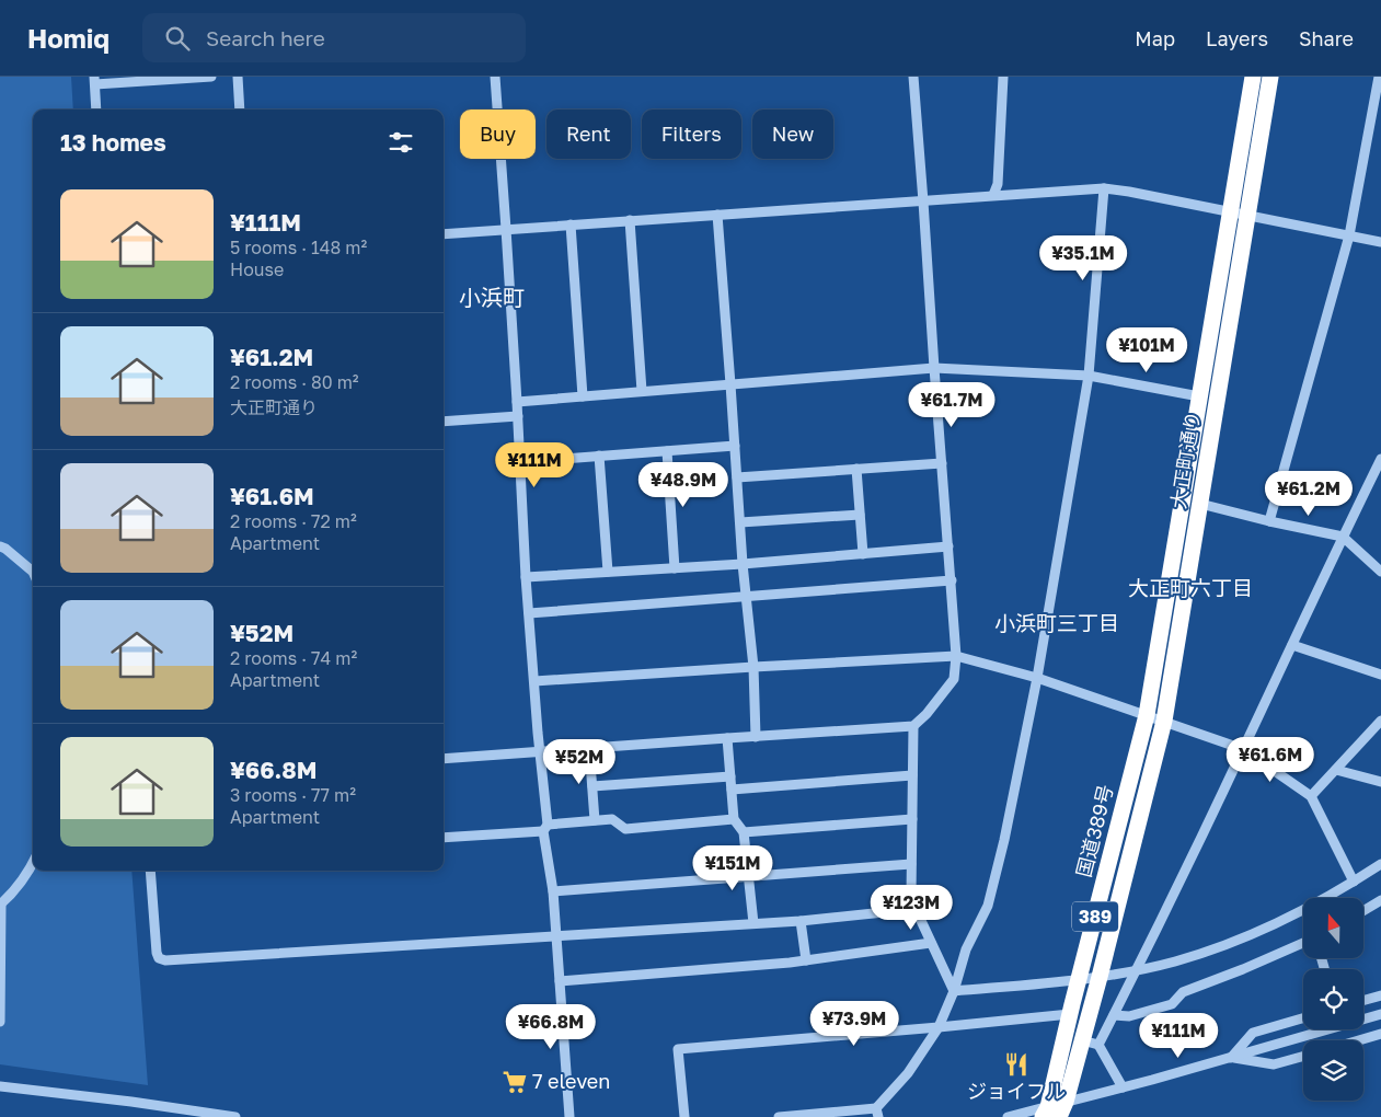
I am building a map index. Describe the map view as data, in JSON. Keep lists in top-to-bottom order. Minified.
{"streets":{"highway":["大正町通り","国道389号","389"]},"crossings":[["大正町通り","国道389号"]],"districts":["小浜町","大正町六丁目","小浜町三丁目"],"places":{"restaurant":["ジョイフル"],"supermarket":["7 eleven"]},"north":"top","page":{"header":"Homiq","search":"Search here","nav":["Map","Layers","Share"],"chip":["Buy","Rent","Filters","New"],"heading":"13 homes","list":[{"name":"¥111M","note":"5 rooms · 148 m² · House"},{"name":"¥61.2M","note":"2 rooms · 80 m² · 大正町通り"},{"name":"¥61.6M","note":"2 rooms · 72 m² · Apartment"},{"name":"¥52M","note":"2 rooms · 74 m² · Apartment"},{"name":"¥66.8M","note":"3 rooms · 77 m² · Apartment"}],"price":["¥35.1M","¥101M","¥61.7M","¥111M","¥48.9M","¥61.2M","¥61.6M","¥52M","¥151M","¥123M","¥73.9M","¥66.8M","¥111M"]}}
